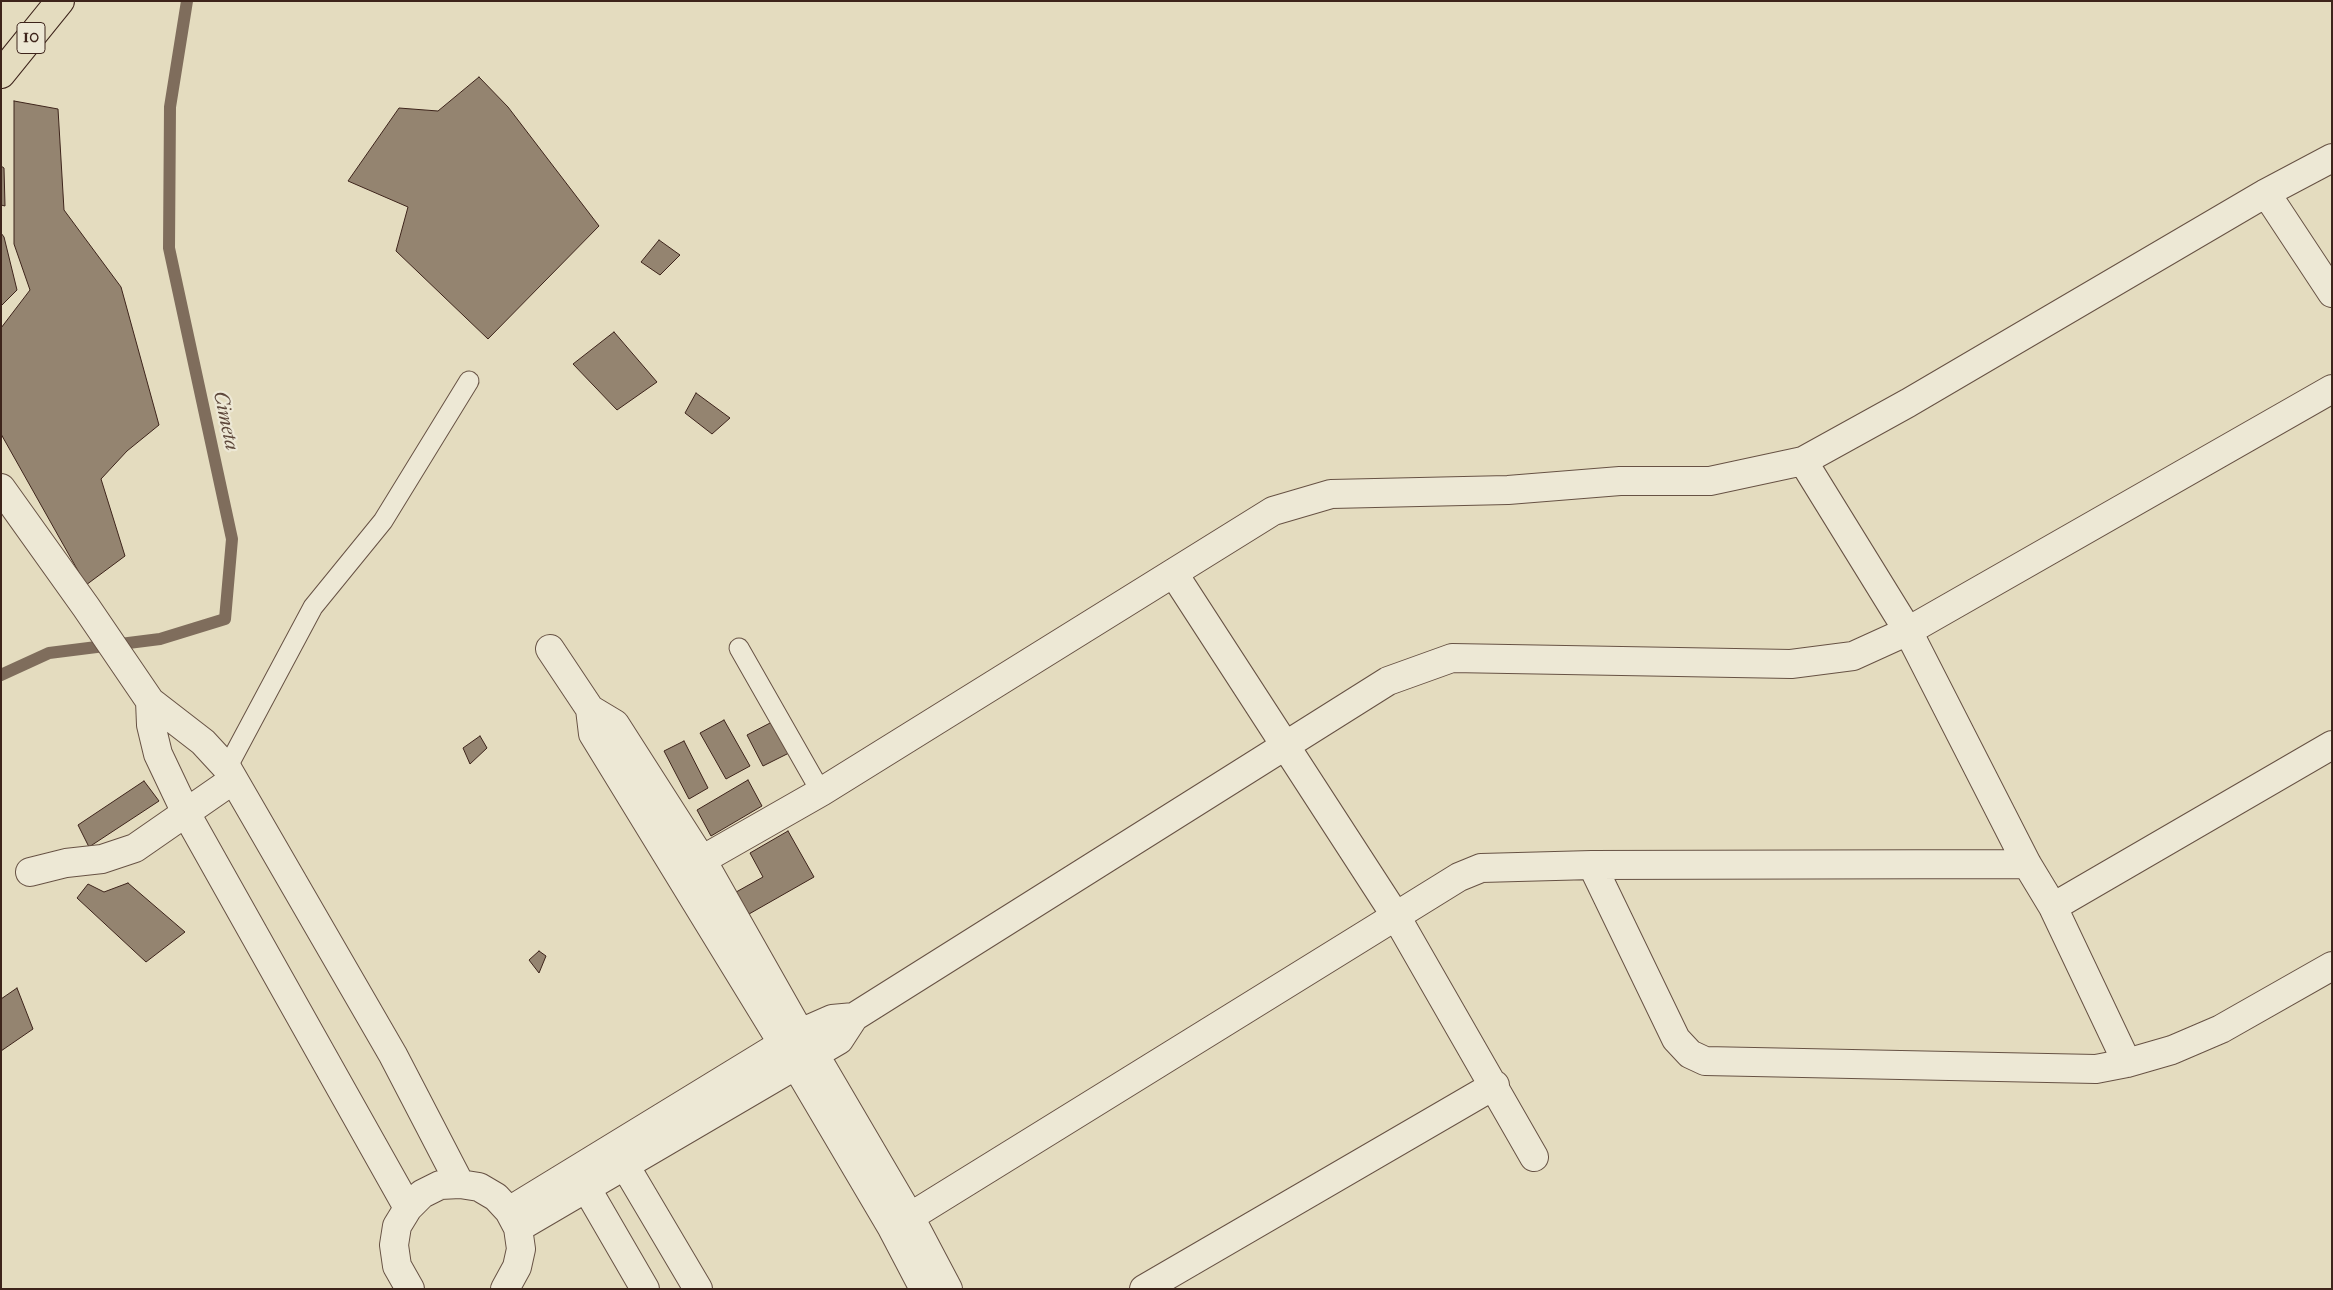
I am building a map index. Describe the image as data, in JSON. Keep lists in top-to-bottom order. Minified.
{"streets":{"highway":["10"]},"water":["Cimeta"]}
